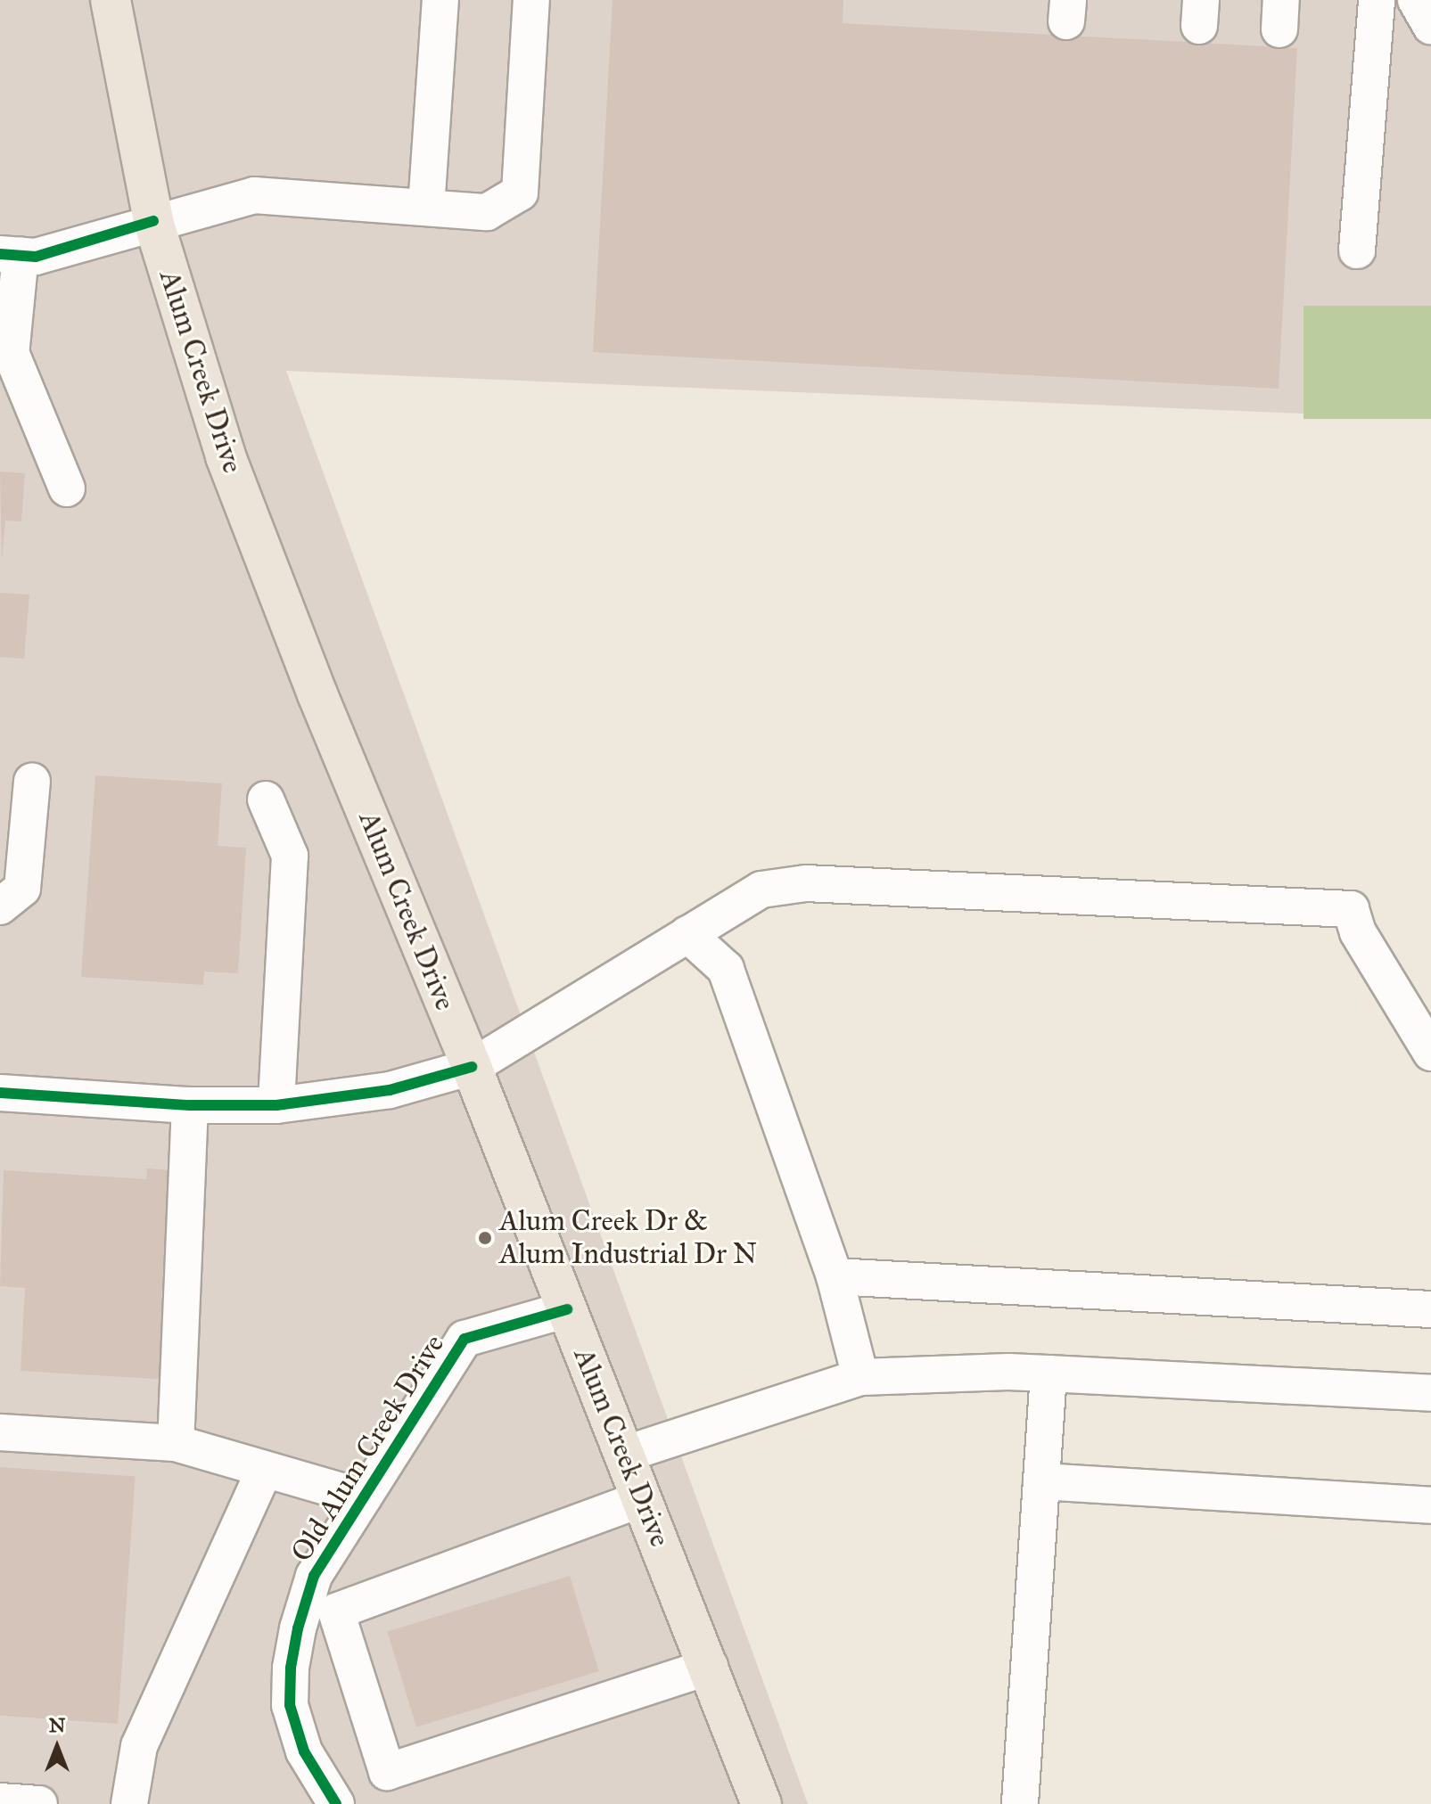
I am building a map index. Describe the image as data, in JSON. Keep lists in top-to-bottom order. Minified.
{"streets":{"main road":["Alum Creek Drive"],"street":["Old Alum Creek Drive"]},"crossings":[["Alum Creek Drive","Old Alum Creek Drive"]],"places":["Alum Creek Dr & Alum Industrial Dr N"],"north":"top"}
